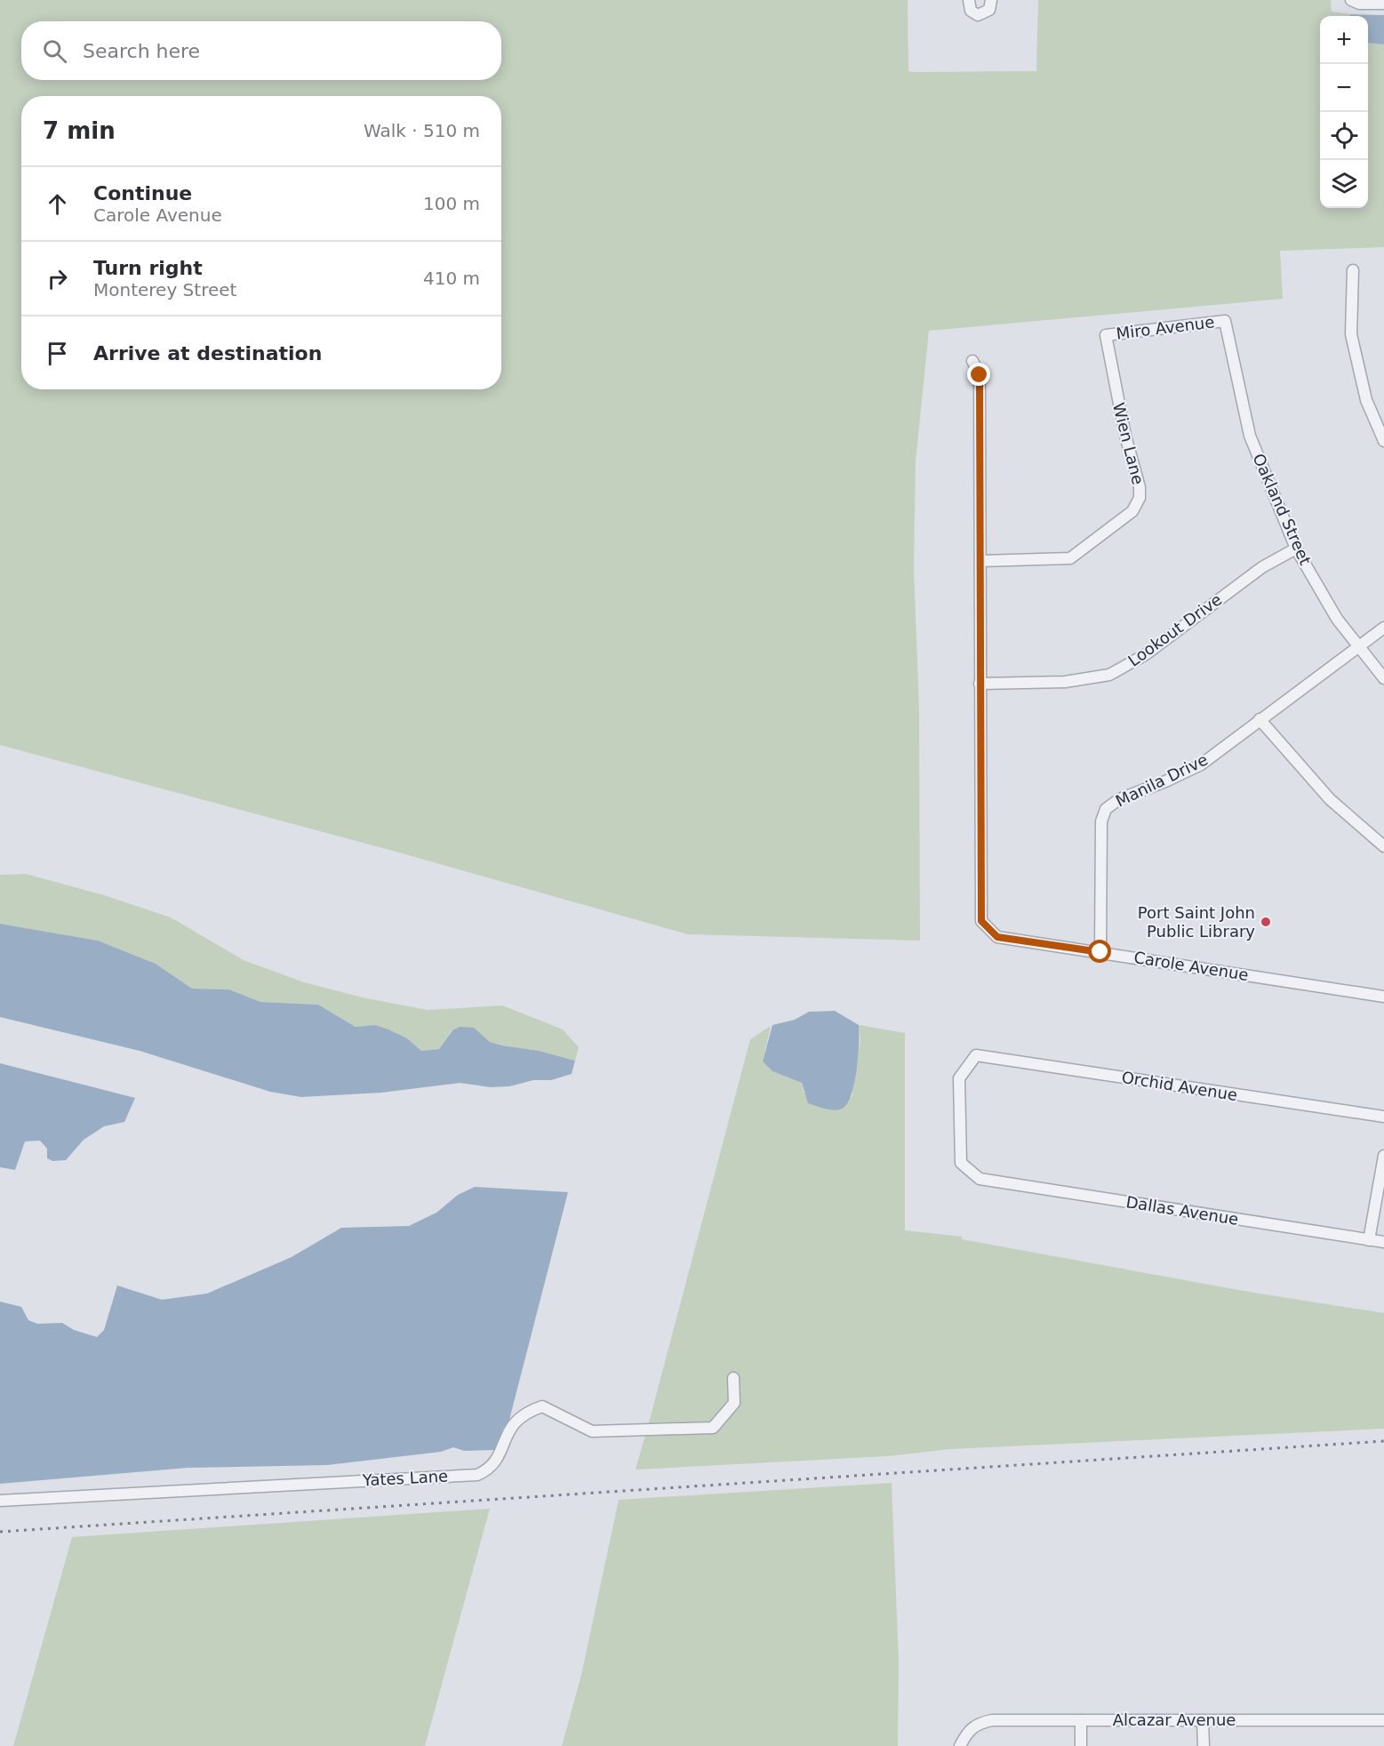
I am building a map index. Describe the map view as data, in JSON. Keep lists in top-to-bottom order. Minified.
{"streets":{"street":["Miro Avenue","Wien Lane","Oakland Street","Lookout Drive","Manila Drive","Carole Avenue","Orchid Avenue","Dallas Avenue","Yates Lane","Alcazar Avenue"]},"crossings":[["Miro Avenue","Wien Lane"],["Miro Avenue","Oakland Street"],["Oakland Street","Lookout Drive"],["Oakland Street","Manila Drive"],["Lookout Drive","Carole Avenue"],["Manila Drive","Carole Avenue"],["Orchid Avenue","Dallas Avenue"]],"places":["Port Saint John Public Library"],"page":{"map_buttons":["+","−"],"search":"Search here","heading":["7 min","Walk · 510 m"],"list":[["Continue","Carole Avenue","100 m"],["Turn right","Monterey Street","410 m"],"Arrive at destination"]}}
